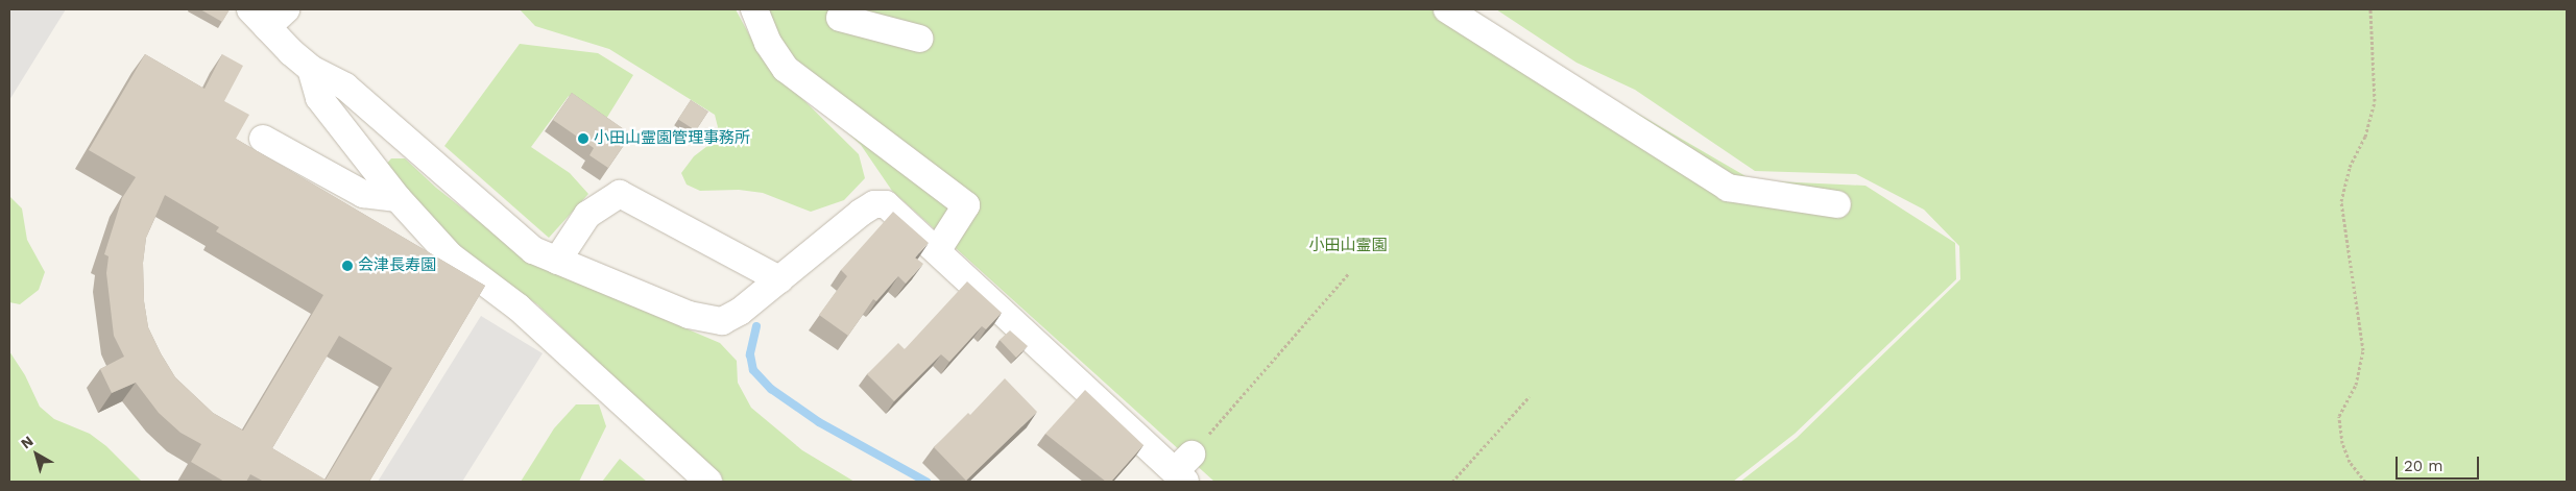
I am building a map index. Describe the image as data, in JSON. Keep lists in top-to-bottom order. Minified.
{"parks":["小田山霊園"],"places":["小田山霊園管理事務所","会津長寿園"],"scale_bar":"20 m","north":"top left"}
